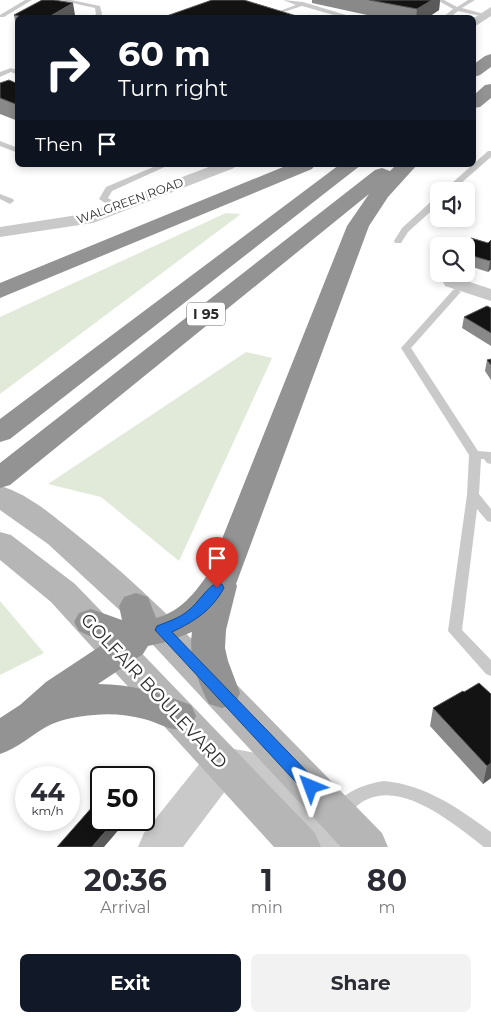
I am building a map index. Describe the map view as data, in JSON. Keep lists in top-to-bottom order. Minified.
{"streets":{"highway":["I 95"],"main road":["GOLFAIR BOULEVARD"],"street":["WALGREEN ROAD"]},"page":{"turn":["60 m","Turn right"],"then":"Then","speed":"44 km/h","limit":"50","eta":["20:36","Arrival","1","min","80","m"],"buttons":["Exit","Share"]}}
